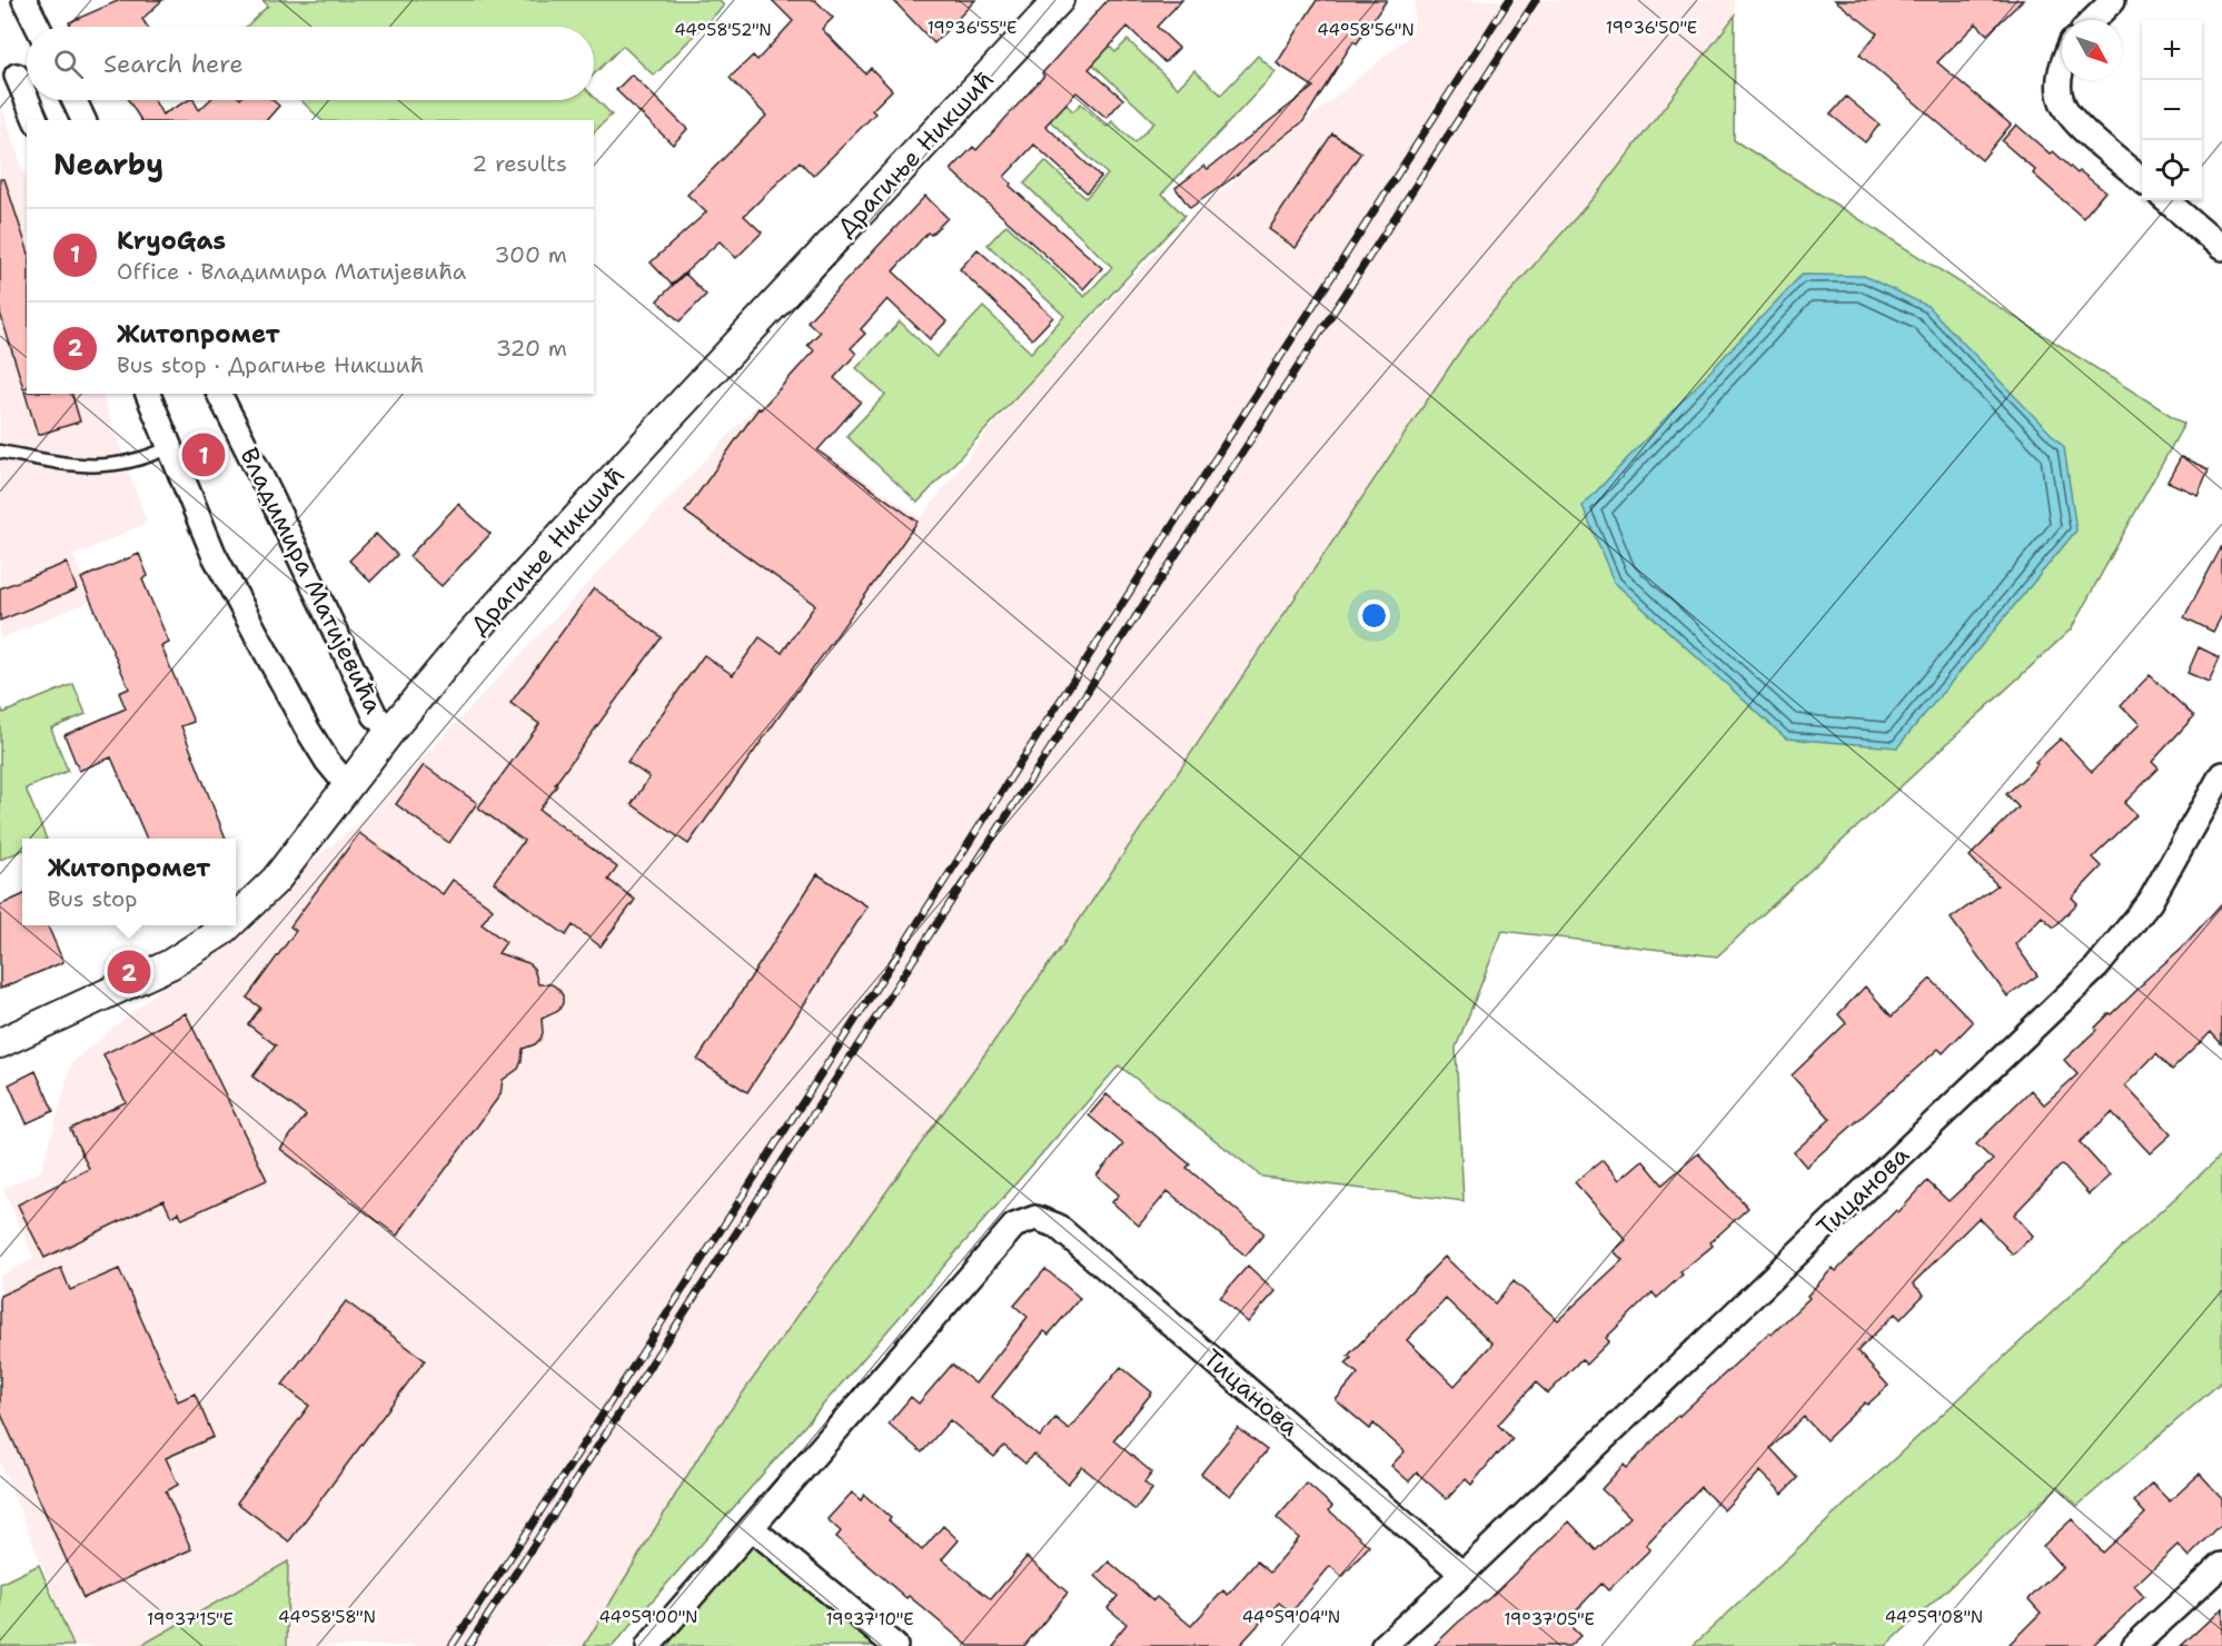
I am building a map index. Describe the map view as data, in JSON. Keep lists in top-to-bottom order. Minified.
{"streets":{"street":["Драгиње Никшић","Владимира Матијевића","Тицанова"]},"crossings":[["Драгиње Никшић","Владимира Матијевића"]],"north":"bottom right","page":{"map_buttons":["+","−"],"search":"Search here","heading":["Nearby","2 results"],"list":[{"mark":"1","name":"KryoGas","note":"Office · Владимира Матијевића","value":"300 m"},{"mark":"2","name":"Житопромет","note":"Bus stop · Драгиње Никшић","value":"320 m"}],"pins":["1","2"],"popup":["Житопромет","Bus stop"]},"coordinates":["19°36'55\"E","19°36'50\"E","44°58'52\"N","44°58'56\"N","44°58'58\"N","44°59'00\"N","44°59'04\"N","44°59'08\"N","19°37'15\"E","19°37'10\"E","19°37'05\"E"]}
